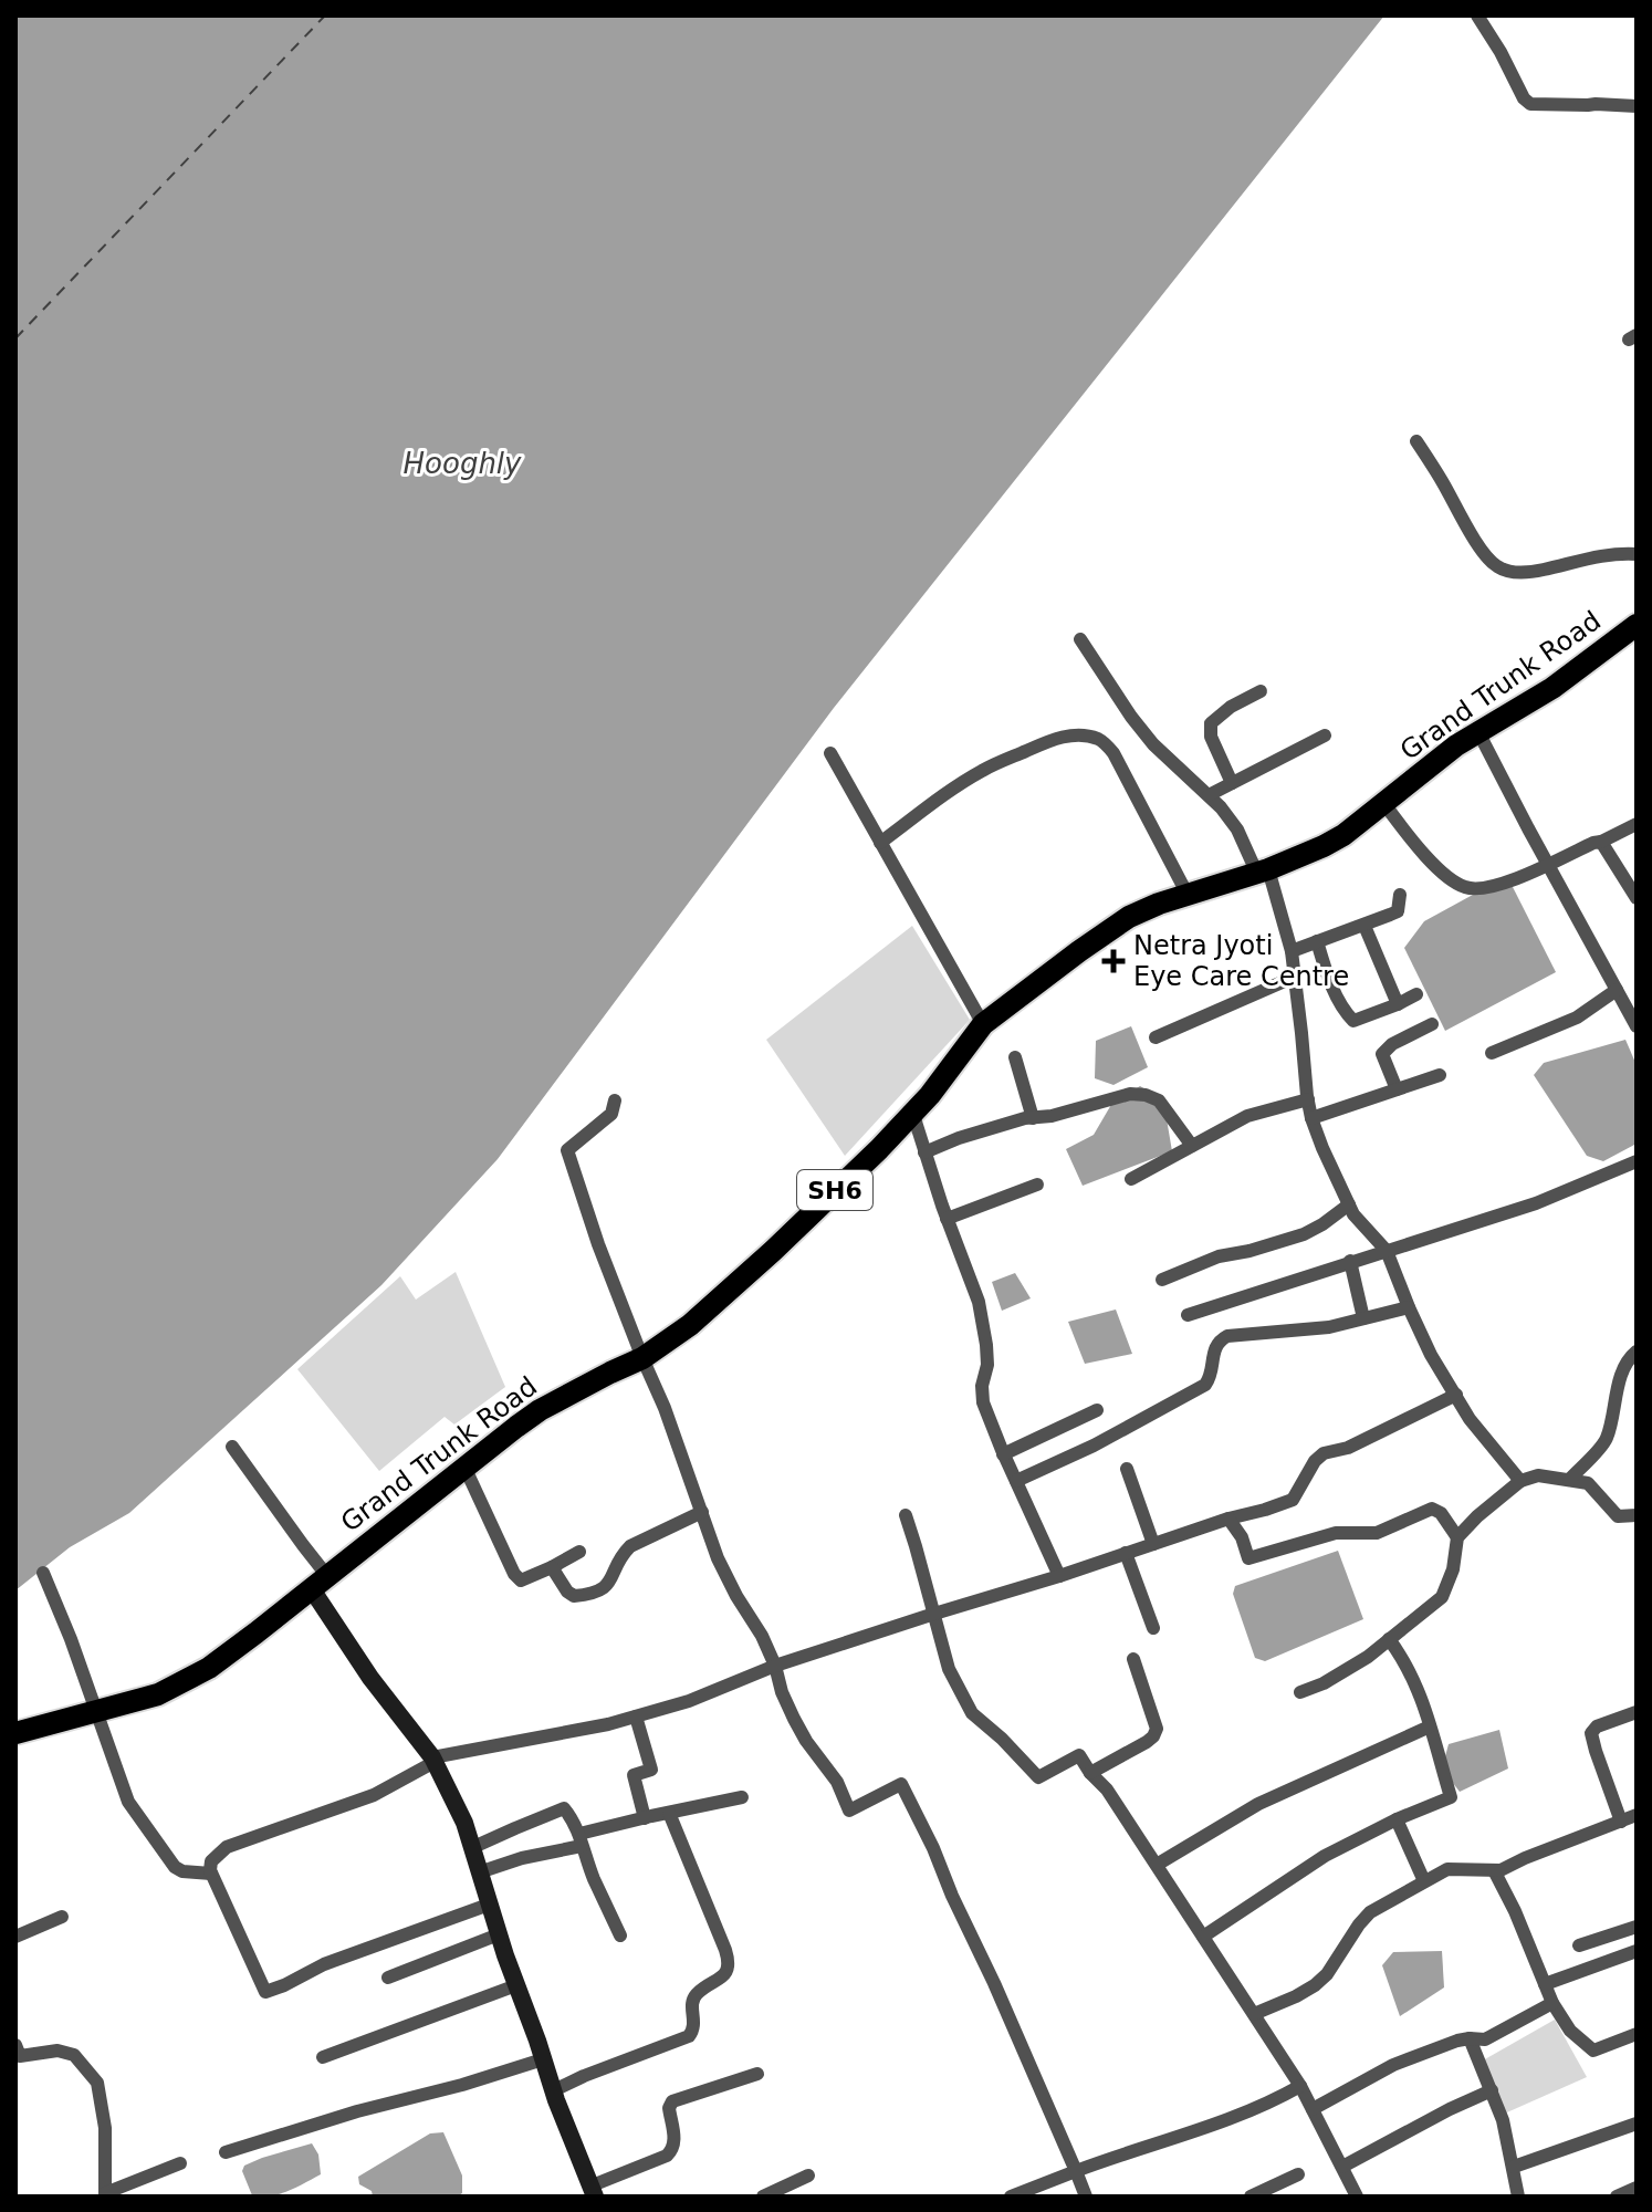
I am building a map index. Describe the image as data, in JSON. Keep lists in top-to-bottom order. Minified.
{"streets":{"main road":["Grand Trunk Road","SH6"]},"water":["Hooghly"],"places":{"health":["Netra Jyoti Eye Care Centre"]}}
